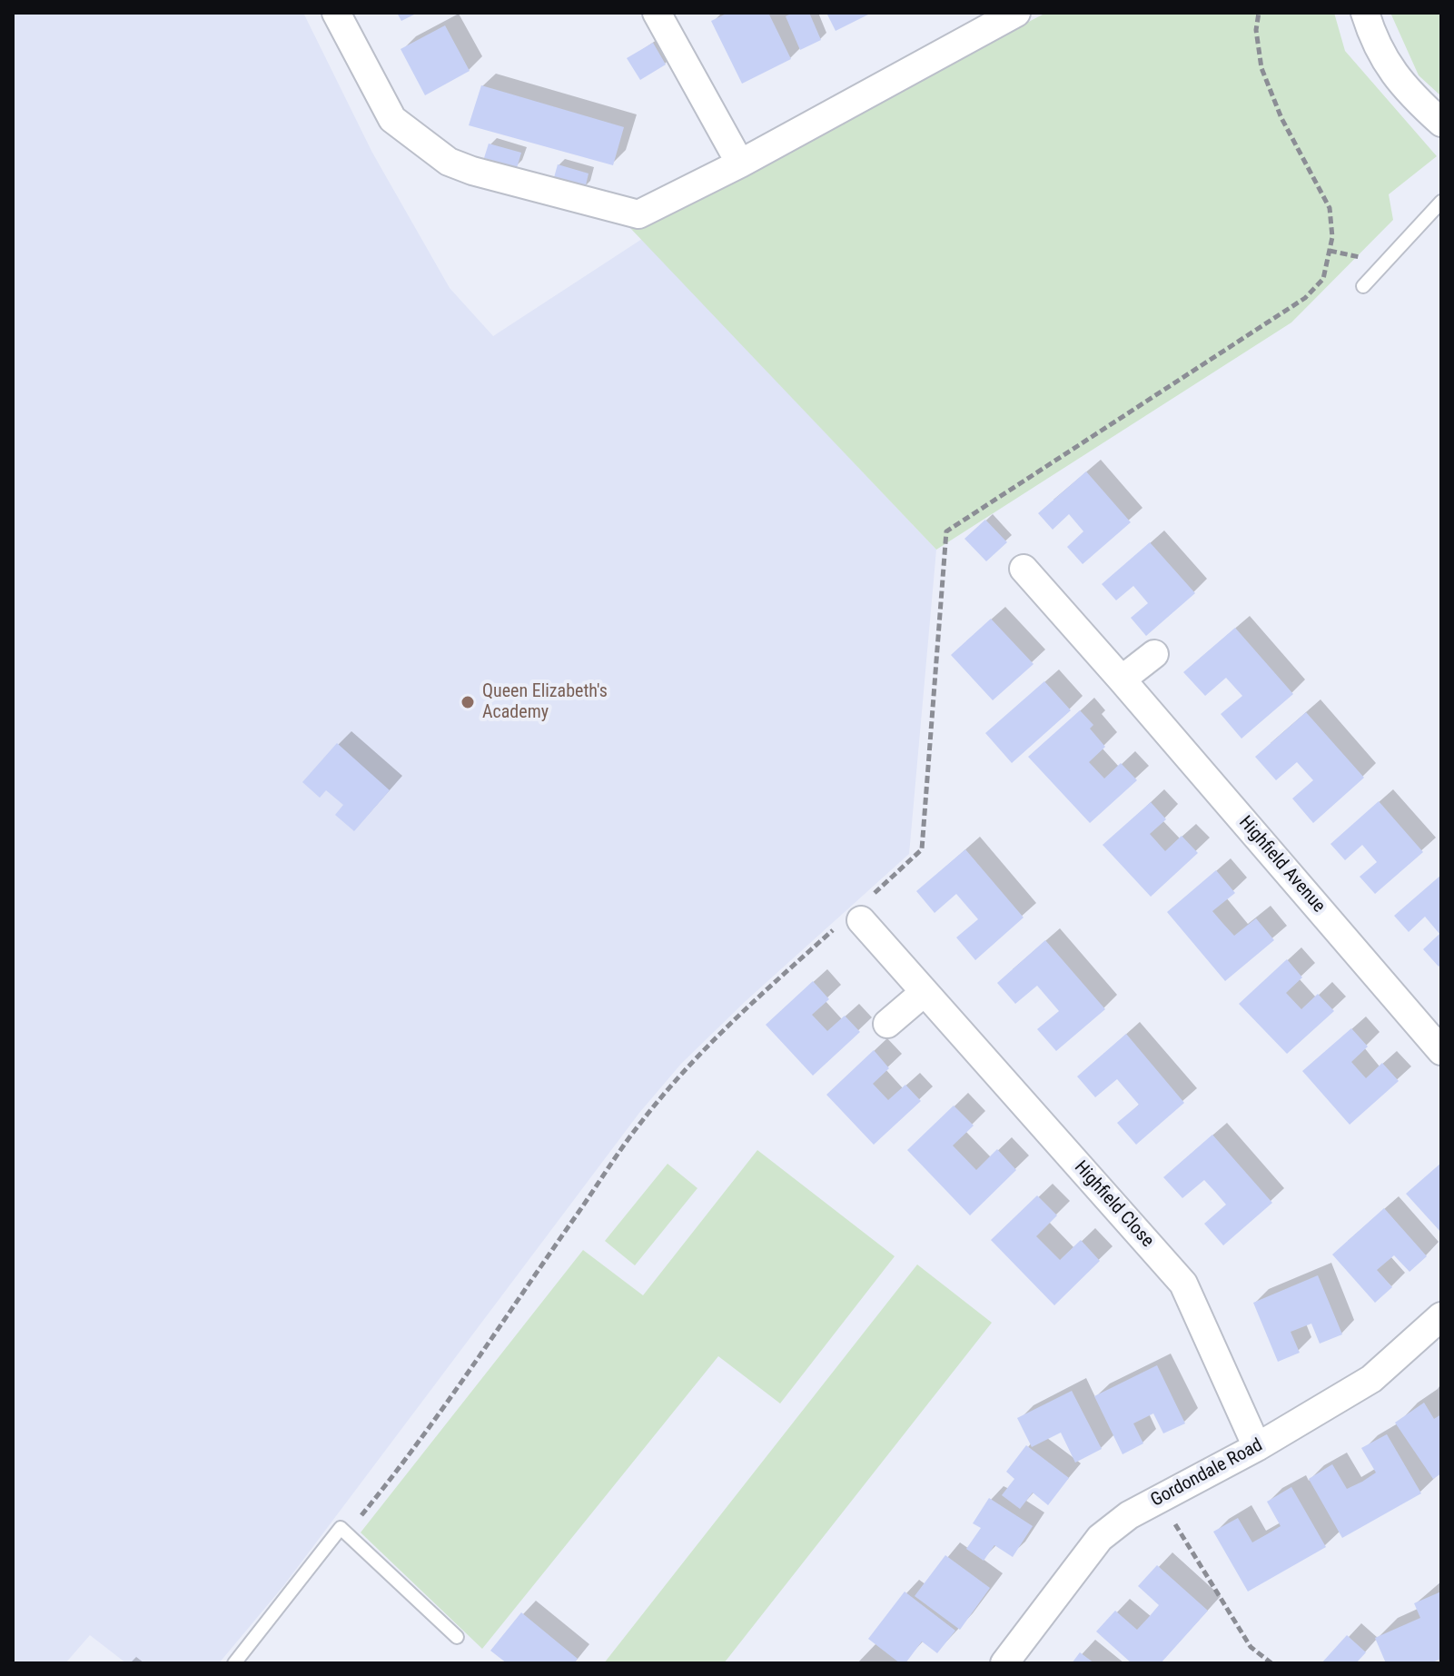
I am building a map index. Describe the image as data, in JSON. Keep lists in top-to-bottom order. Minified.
{"streets":{"street":["Highfield Avenue","Highfield Close","Gordondale Road"]},"crossings":[["Highfield Close","Gordondale Road"]],"places":["Queen Elizabeth's Academy"]}
